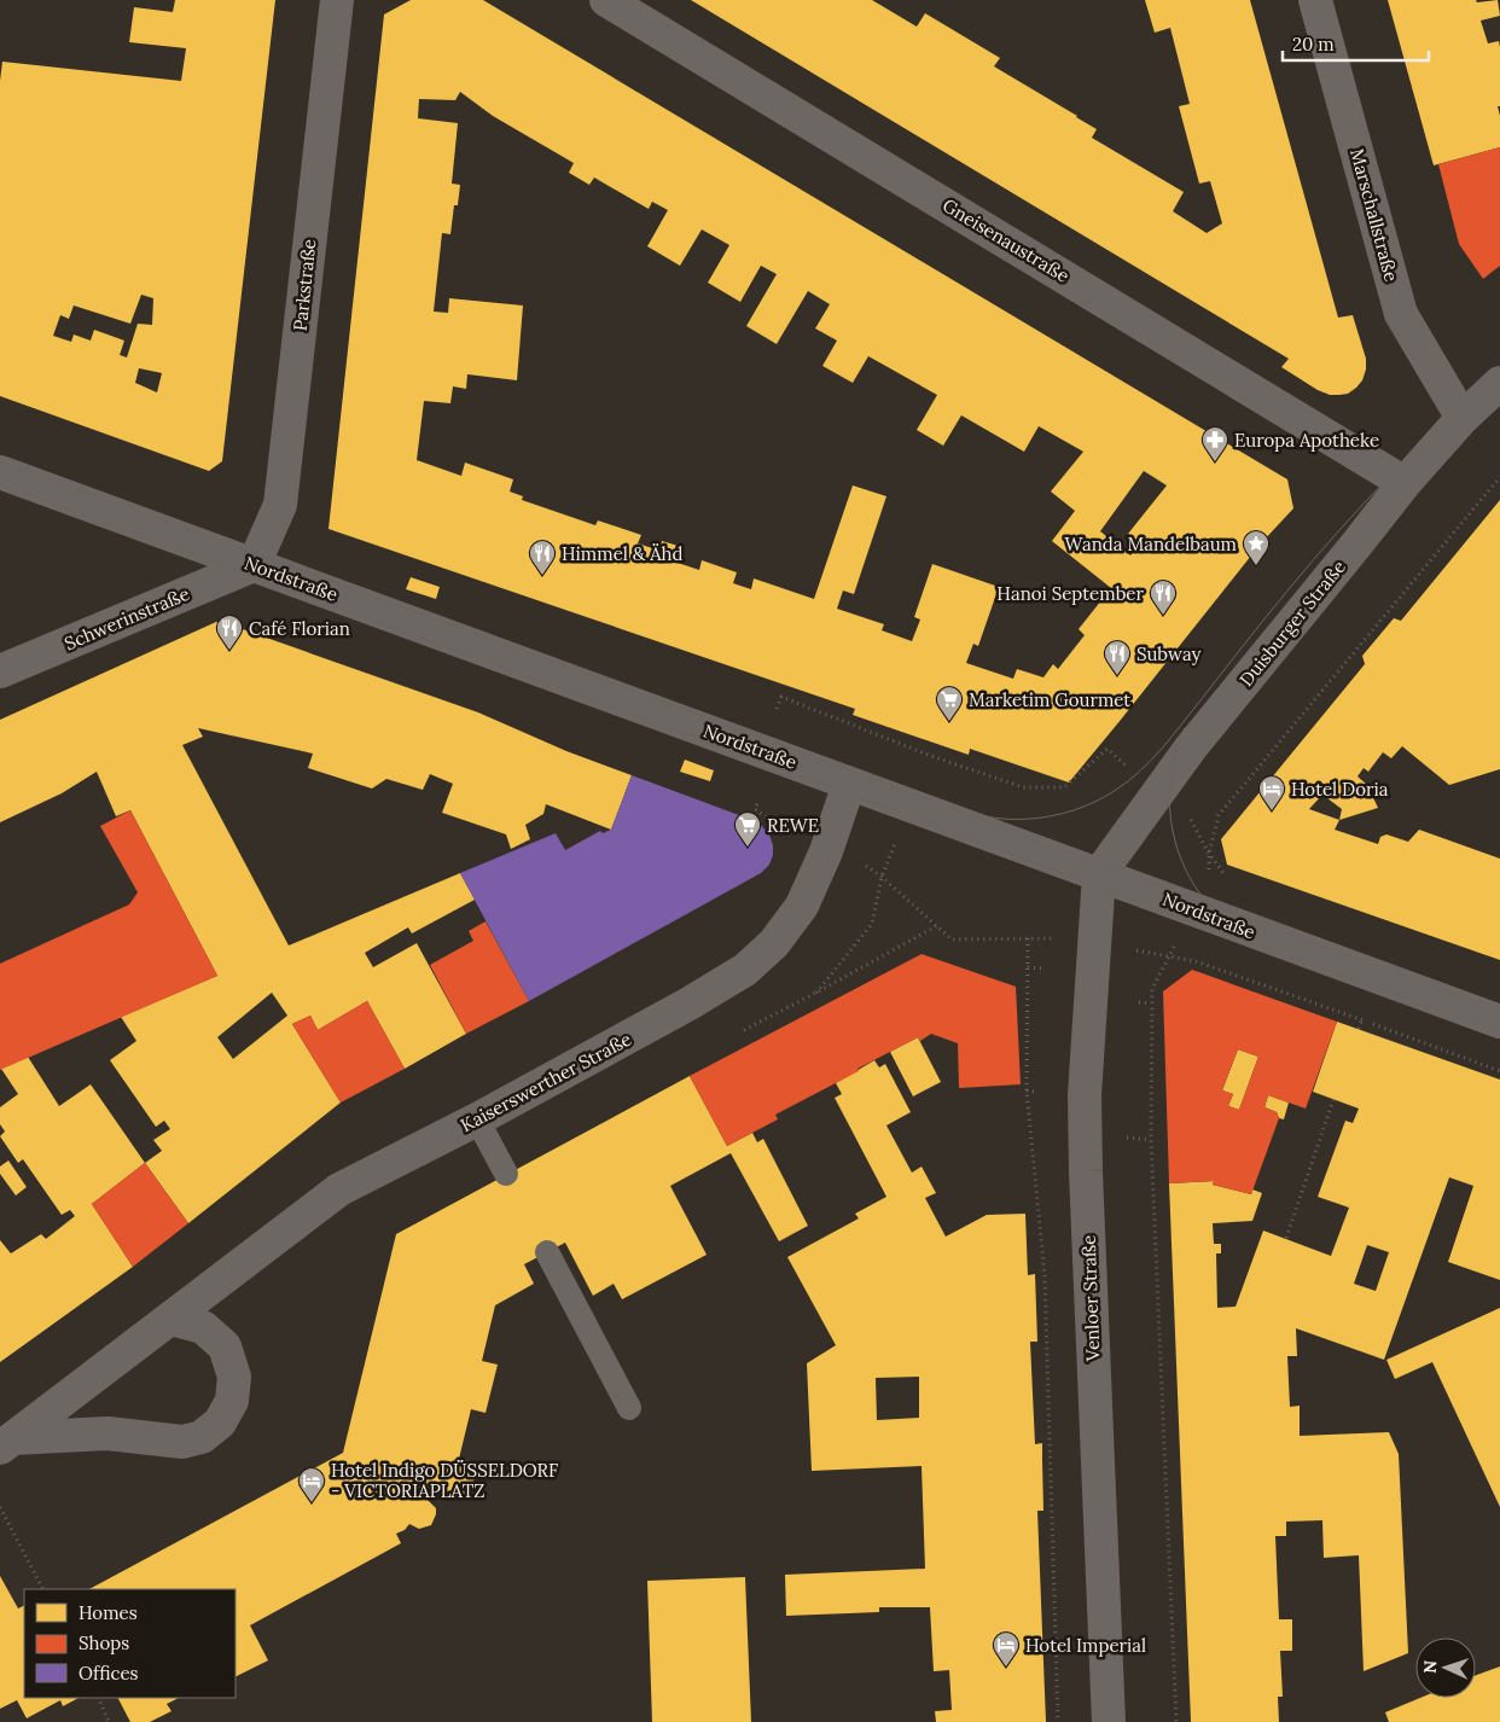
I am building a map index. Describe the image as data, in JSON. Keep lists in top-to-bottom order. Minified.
{"streets":{"street":["Marschallstraße","Gneisenaustraße","Parkstraße","Nordstraße","Schwerinstraße","Duisburger Straße","Kaiserswerther Straße","Venloer Straße"]},"crossings":[["Marschallstraße","Duisburger Straße"],["Gneisenaustraße","Duisburger Straße"],["Parkstraße","Nordstraße"],["Parkstraße","Schwerinstraße"],["Nordstraße","Schwerinstraße"],["Nordstraße","Duisburger Straße"],["Nordstraße","Kaiserswerther Straße"],["Nordstraße","Venloer Straße"],["Duisburger Straße","Venloer Straße"]],"places":{"pharmacy":["Europa Apotheke"],"place":["Wanda Mandelbaum"],"restaurant":["Himmel & Ähd","Hanoi September","Café Florian","Subway"],"supermarket":["Marketim Gourmet","REWE"],"hotel":["Hotel Doria","Hotel Indigo DÜSSELDORF - VICTORIAPLATZ","Hotel Imperial"]},"legend":["Homes","Shops","Offices"],"scale_bar":"20 m","north":"left"}
